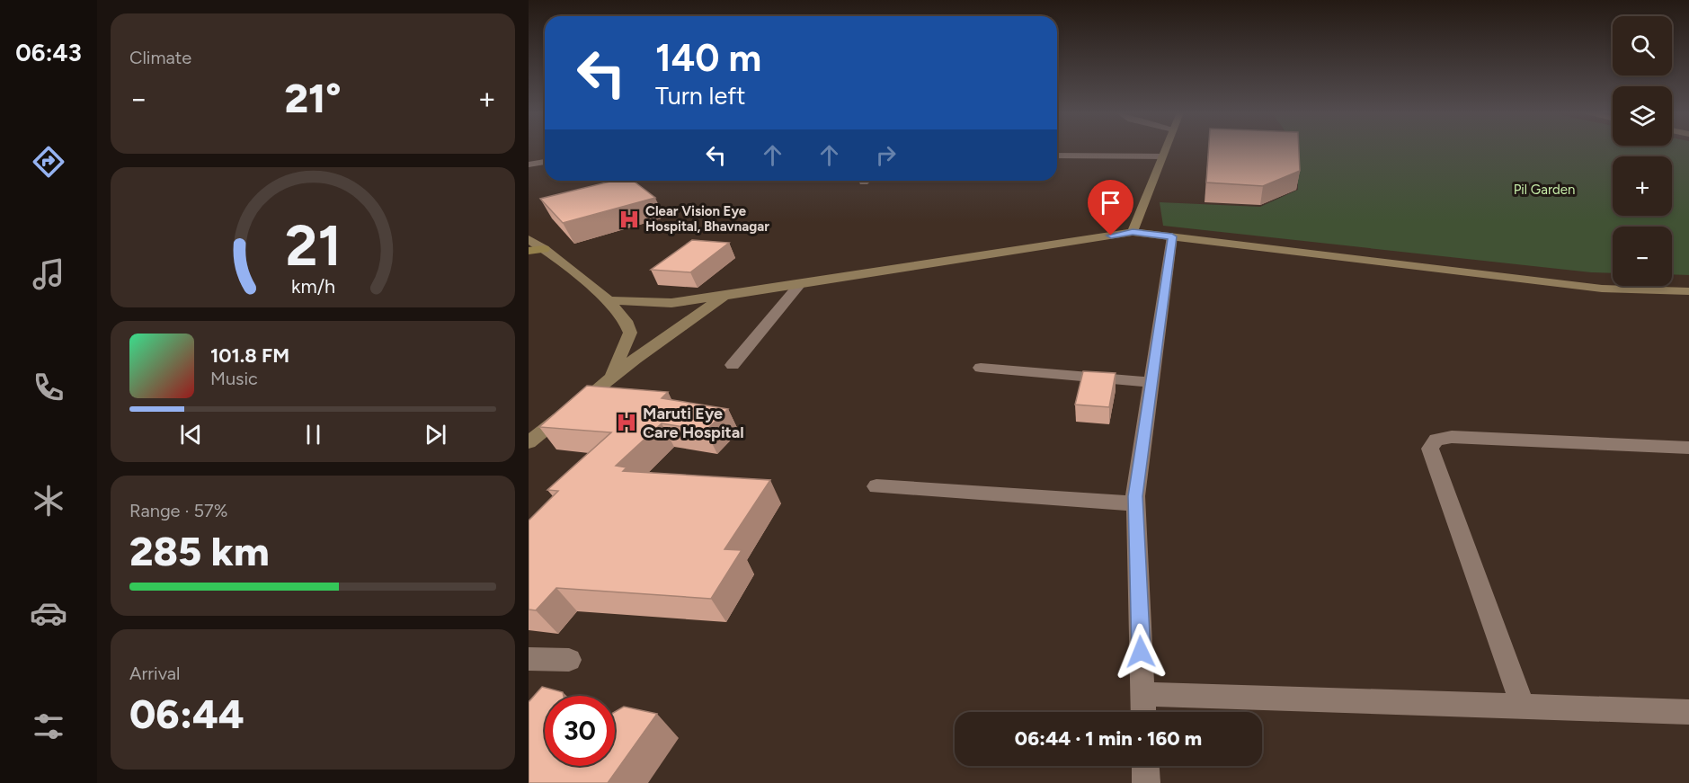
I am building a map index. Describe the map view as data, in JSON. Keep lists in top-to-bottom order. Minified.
{"parks":["Pil Garden"],"places":{"hospital":["Clear Vision Eye Hospital, Bhavnagar","Maruti Eye Care Hospital"]},"page":{"tabs":"06:43","tile":["Climate",["Range · 57%","285 km"],["Arrival","06:44"]],"map_buttons":["+","−"],"turn":["140 m","Turn left"],"heat":["−","21°","+"],"song":["101.8 FM","Music"],"limit":"30","trip":"06:44 · 1 min · 160 m","gauge":["21","km/h"]}}
